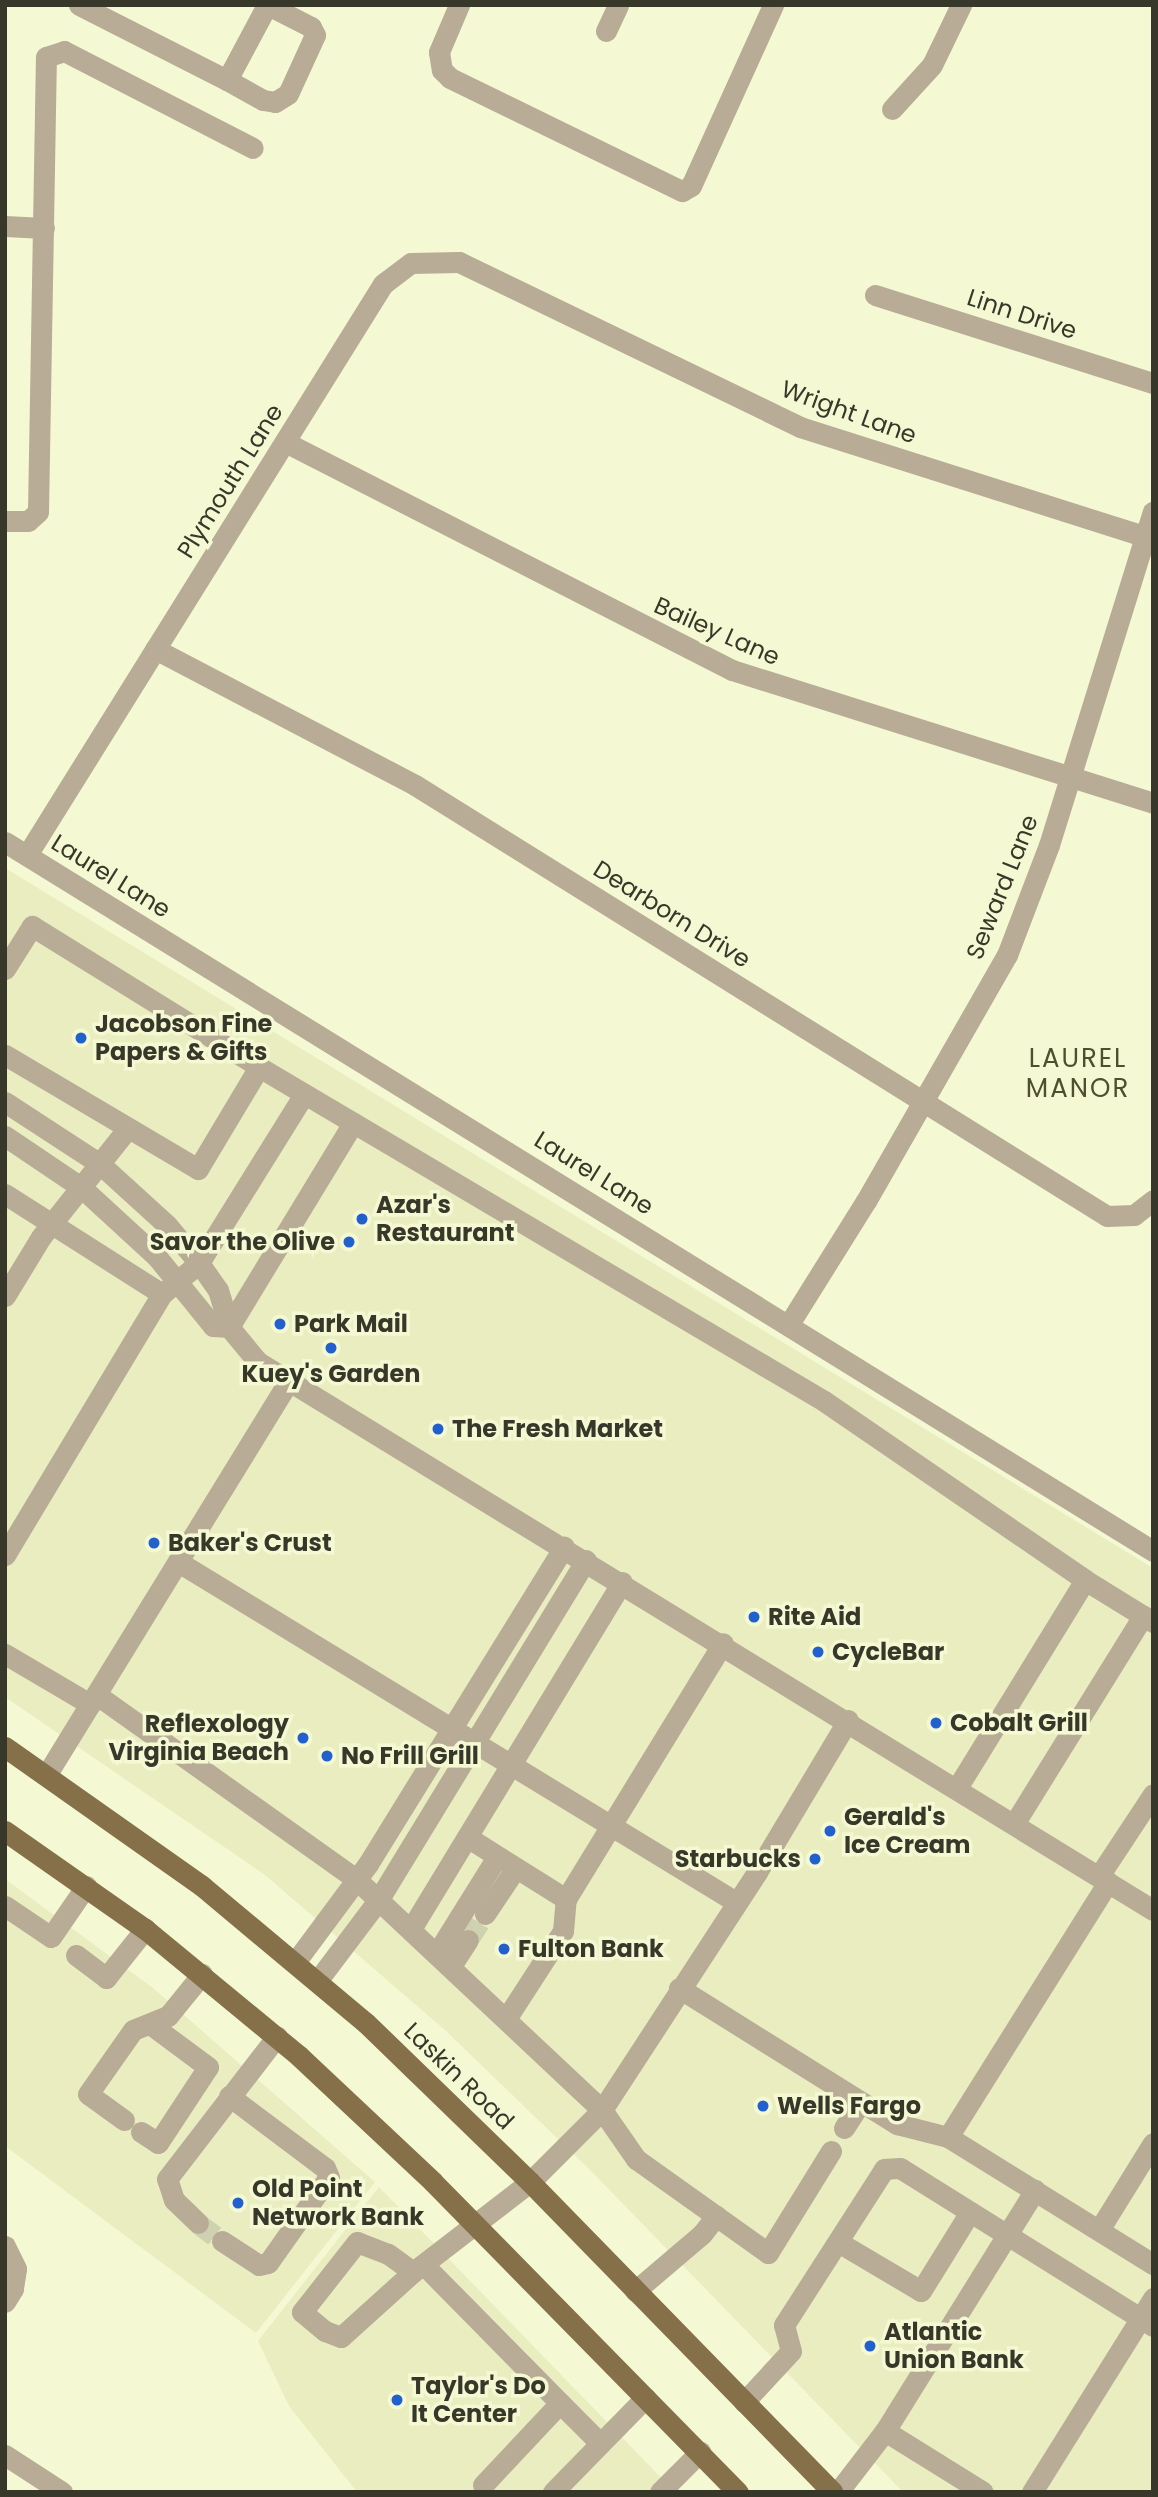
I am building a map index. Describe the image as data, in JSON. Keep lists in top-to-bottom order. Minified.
{"streets":{"main road":["Laskin Road"],"street":["Linn Drive","Wright Lane","Plymouth Lane","Bailey Lane","Laurel Lane","Seward Lane","Dearborn Drive"]},"crossings":[["Wright Lane","Plymouth Lane"],["Wright Lane","Seward Lane"],["Plymouth Lane","Bailey Lane"],["Plymouth Lane","Laurel Lane"],["Plymouth Lane","Dearborn Drive"],["Bailey Lane","Seward Lane"],["Laurel Lane","Seward Lane"],["Seward Lane","Dearborn Drive"]],"districts":["LAUREL MANOR"],"places":["Jacobson Fine Papers & Gifts","Azar's Restaurant","Savor the Olive","Park Mail","Kuey's Garden","The Fresh Market","Baker's Crust","Rite Aid","CycleBar","Cobalt Grill","Reflexology Virginia Beach","No Frill Grill","Gerald's Ice Cream","Starbucks","Fulton Bank","Wells Fargo","Old Point Network Bank","Atlantic Union Bank","Taylor's Do It Center"]}
